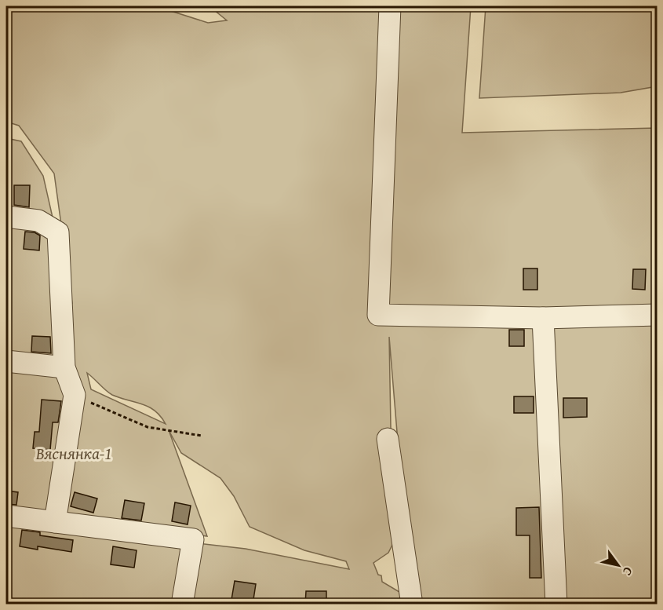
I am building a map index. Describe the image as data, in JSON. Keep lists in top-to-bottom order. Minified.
{"parks":["Вяснянка-1"],"north":"bottom right"}
